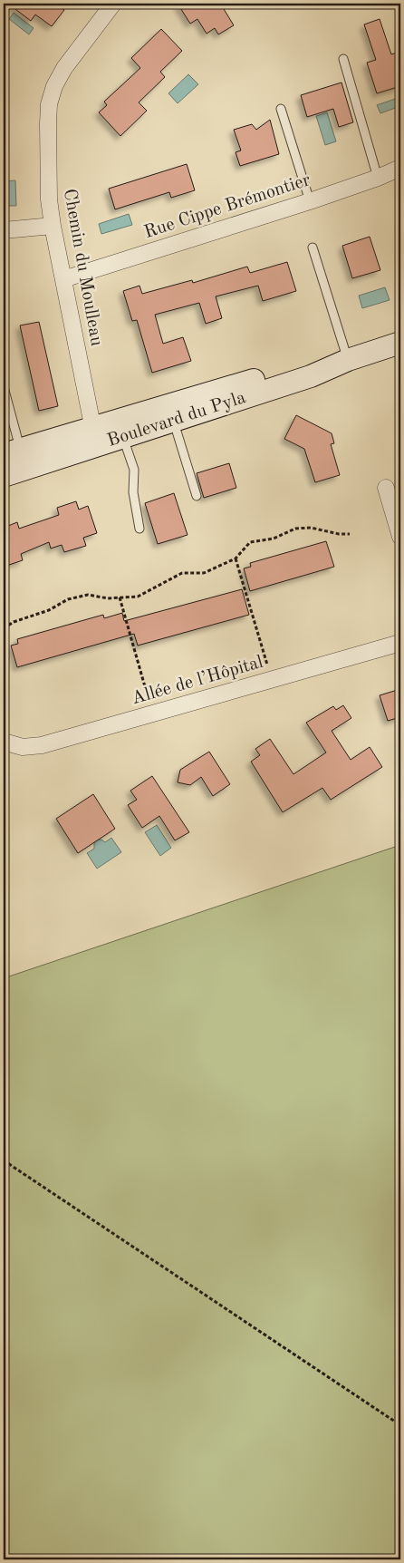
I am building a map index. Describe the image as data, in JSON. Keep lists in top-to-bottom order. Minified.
{"streets":{"main road":["Boulevard du Pyla"],"street":["Rue Cippe Brémontier","Chemin du Moulleau","Allée de l’Hôpital"]},"crossings":[["Rue Cippe Brémontier","Chemin du Moulleau"],["Chemin du Moulleau","Boulevard du Pyla"]]}
